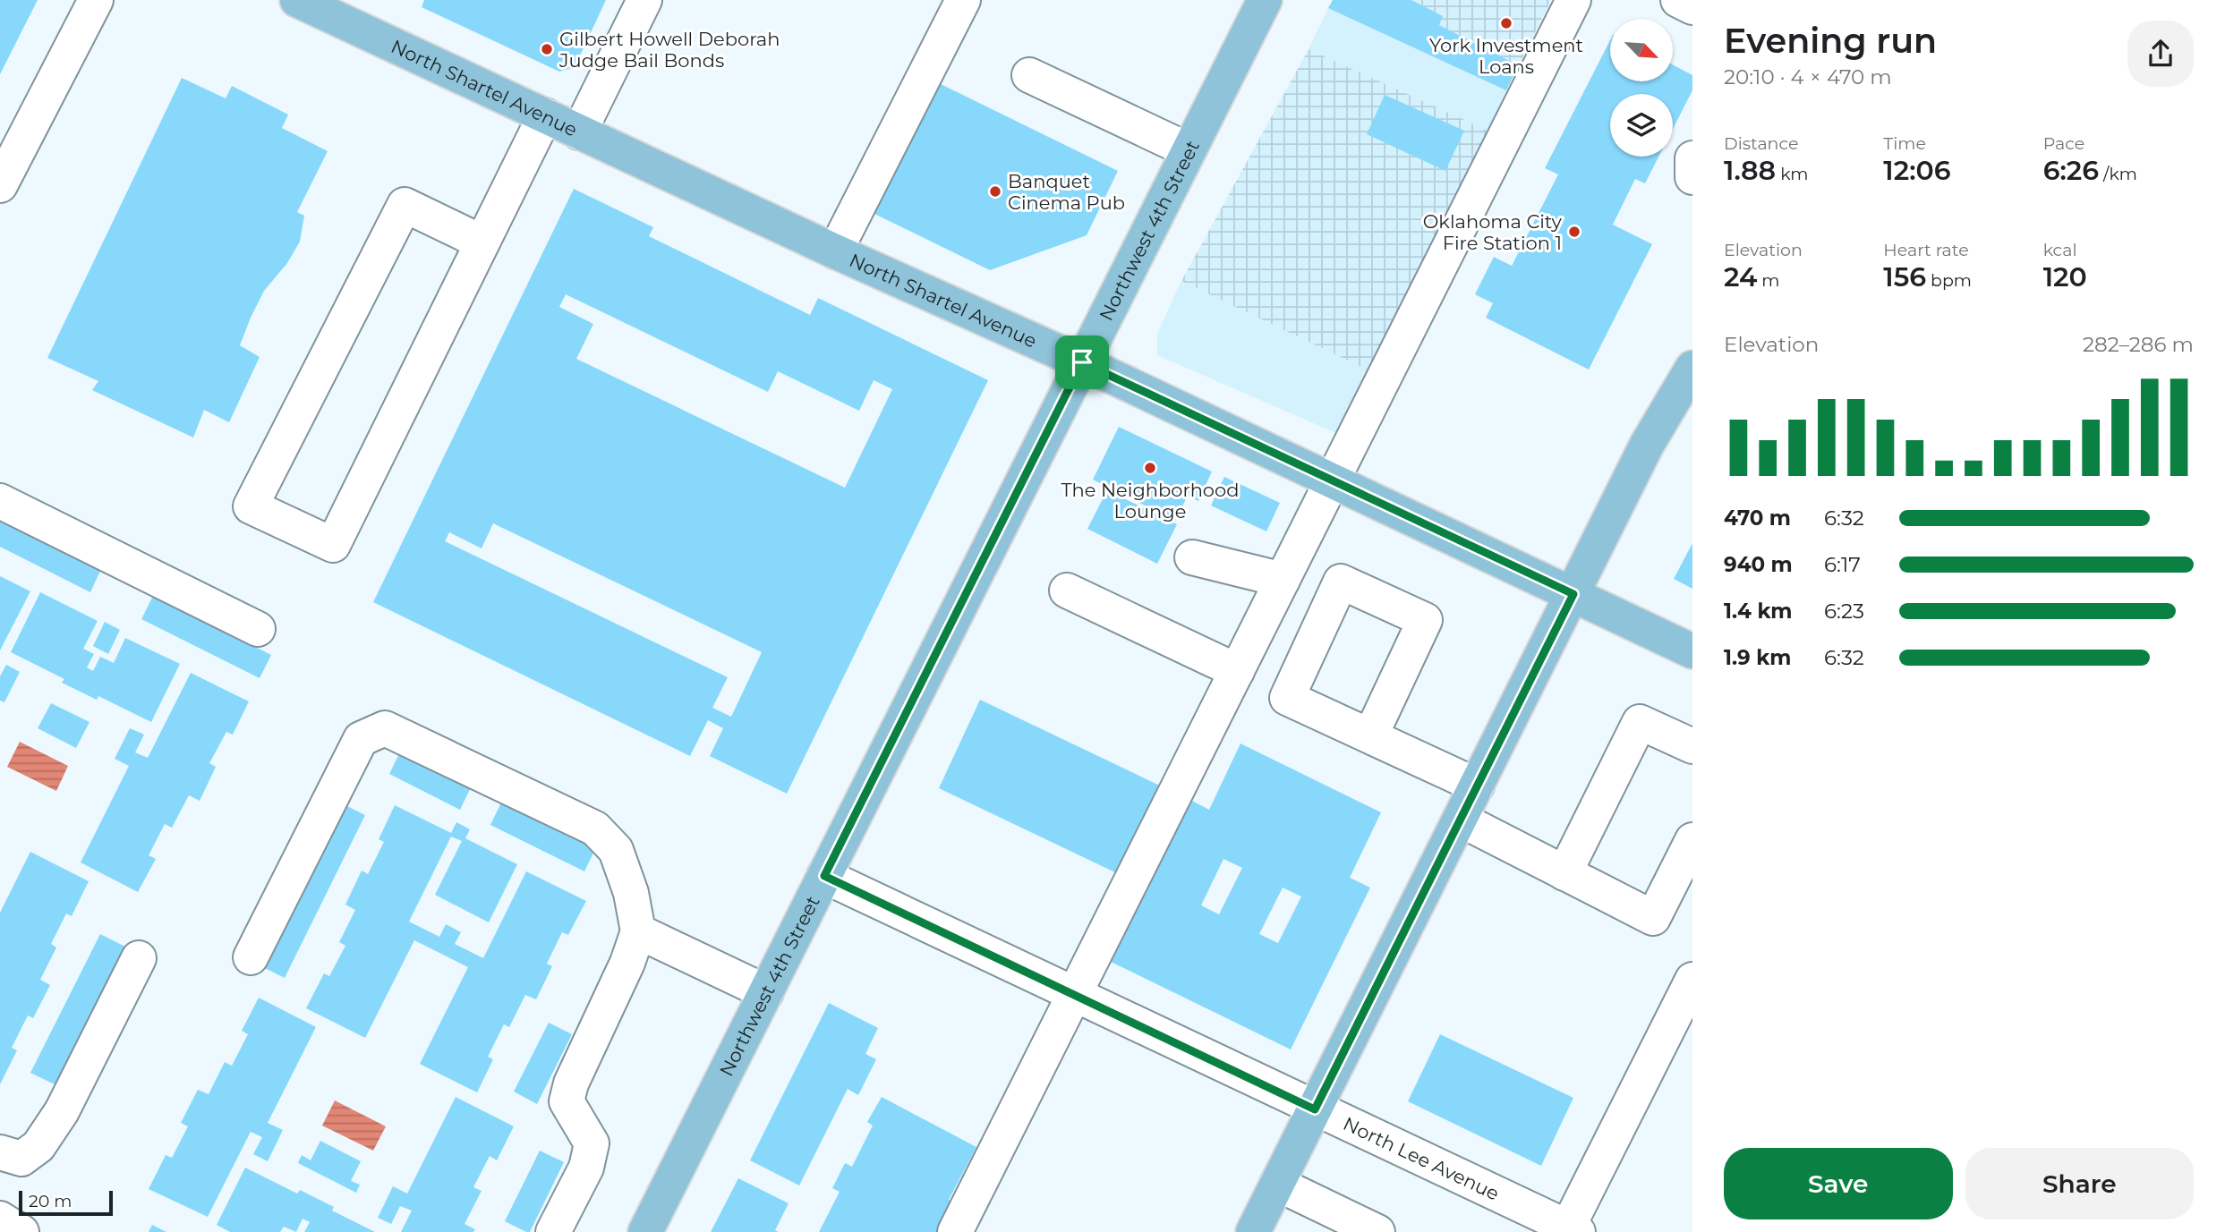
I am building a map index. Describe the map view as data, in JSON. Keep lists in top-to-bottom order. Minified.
{"streets":{"main road":["North Shartel Avenue","Northwest 4th Street"],"street":["North Lee Avenue"]},"crossings":[["North Shartel Avenue","Northwest 4th Street"],["Northwest 4th Street","North Lee Avenue"]],"places":["York Investment Loans","Gilbert Howell Deborah Judge Bail Bonds","Banquet Cinema Pub","Oklahoma City Fire Station 1","The Neighborhood Lounge"],"scale_bar":"20 m","north":"bottom right","page":{"heading":["Evening run","20:10 · 4 × 470 m"],"stats":[["Distance","1.88 km"],["Time","12:06"],["Pace","6:26 /km"],["Elevation","24 m"],["Heart rate","156 bpm"],["kcal","120"]],"chart":["Elevation","282–286 m"],"list":[{"name":"470 m","note":"6:32"},{"name":"940 m","note":"6:17"},{"name":"1.4 km","note":"6:23"},{"name":"1.9 km","note":"6:32"}],"buttons":["Save","Share"],"scale":"20 m"}}
